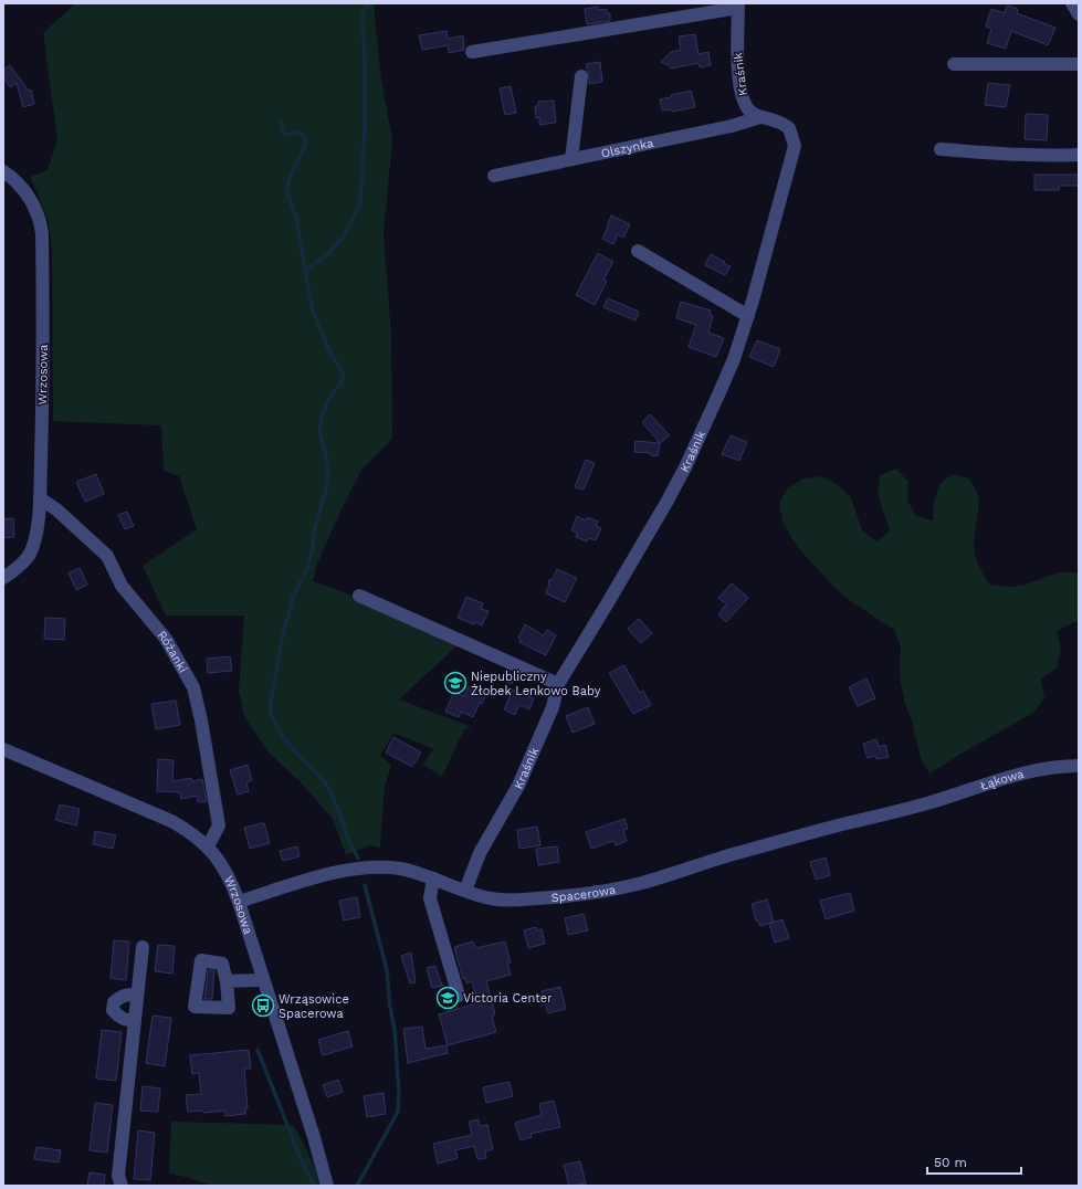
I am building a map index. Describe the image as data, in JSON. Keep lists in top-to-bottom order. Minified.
{"streets":{"street":["Kraśnik","Olszynka","Wrzosowa","Różanki","Łąkowa","Spacerowa"]},"crossings":[["Kraśnik","Olszynka"],["Kraśnik","Spacerowa"],["Wrzosowa","Różanki"],["Wrzosowa","Spacerowa"],["Łąkowa","Spacerowa"]],"places":{"school or university":["Niepubliczny Żłobek Lenkowo Baby","Victoria Center"],"bus stop":["Wrząsowice Spacerowa"]},"scale_bar":"50 m"}
